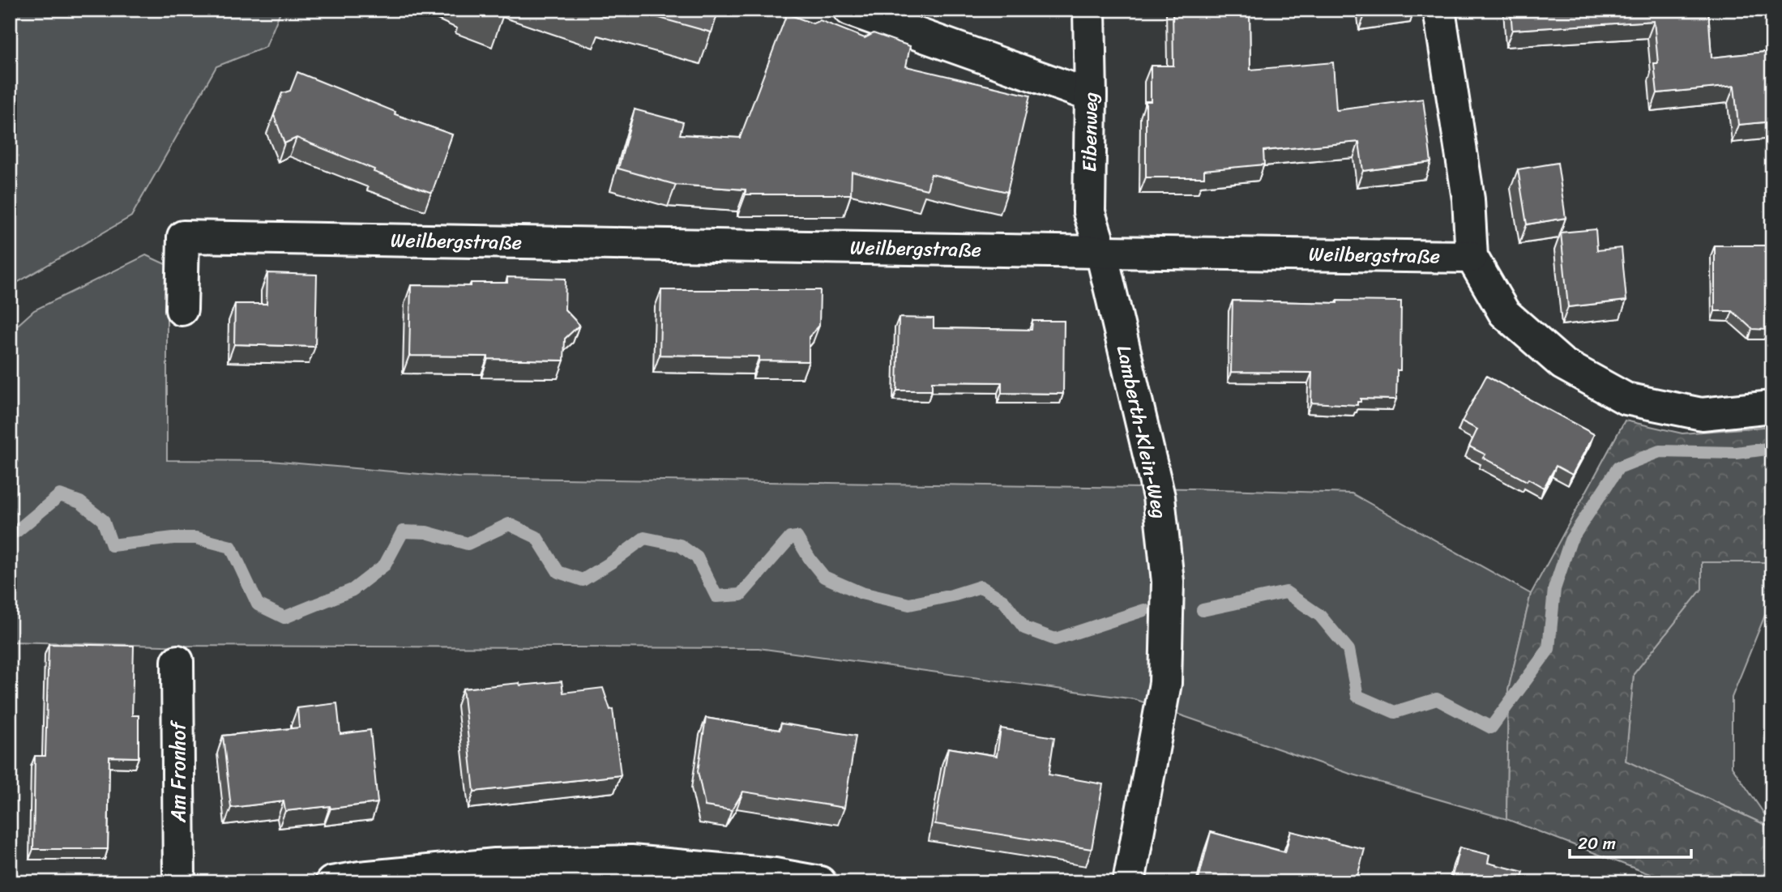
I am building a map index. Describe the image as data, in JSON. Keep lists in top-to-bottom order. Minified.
{"streets":{"street":["Eibenweg","Weilbergstraße","Lamberth-Klein-Weg","Am Fronhof"]},"crossings":[["Eibenweg","Weilbergstraße"],["Eibenweg","Lamberth-Klein-Weg"],["Weilbergstraße","Lamberth-Klein-Weg"]],"scale_bar":"20 m"}
